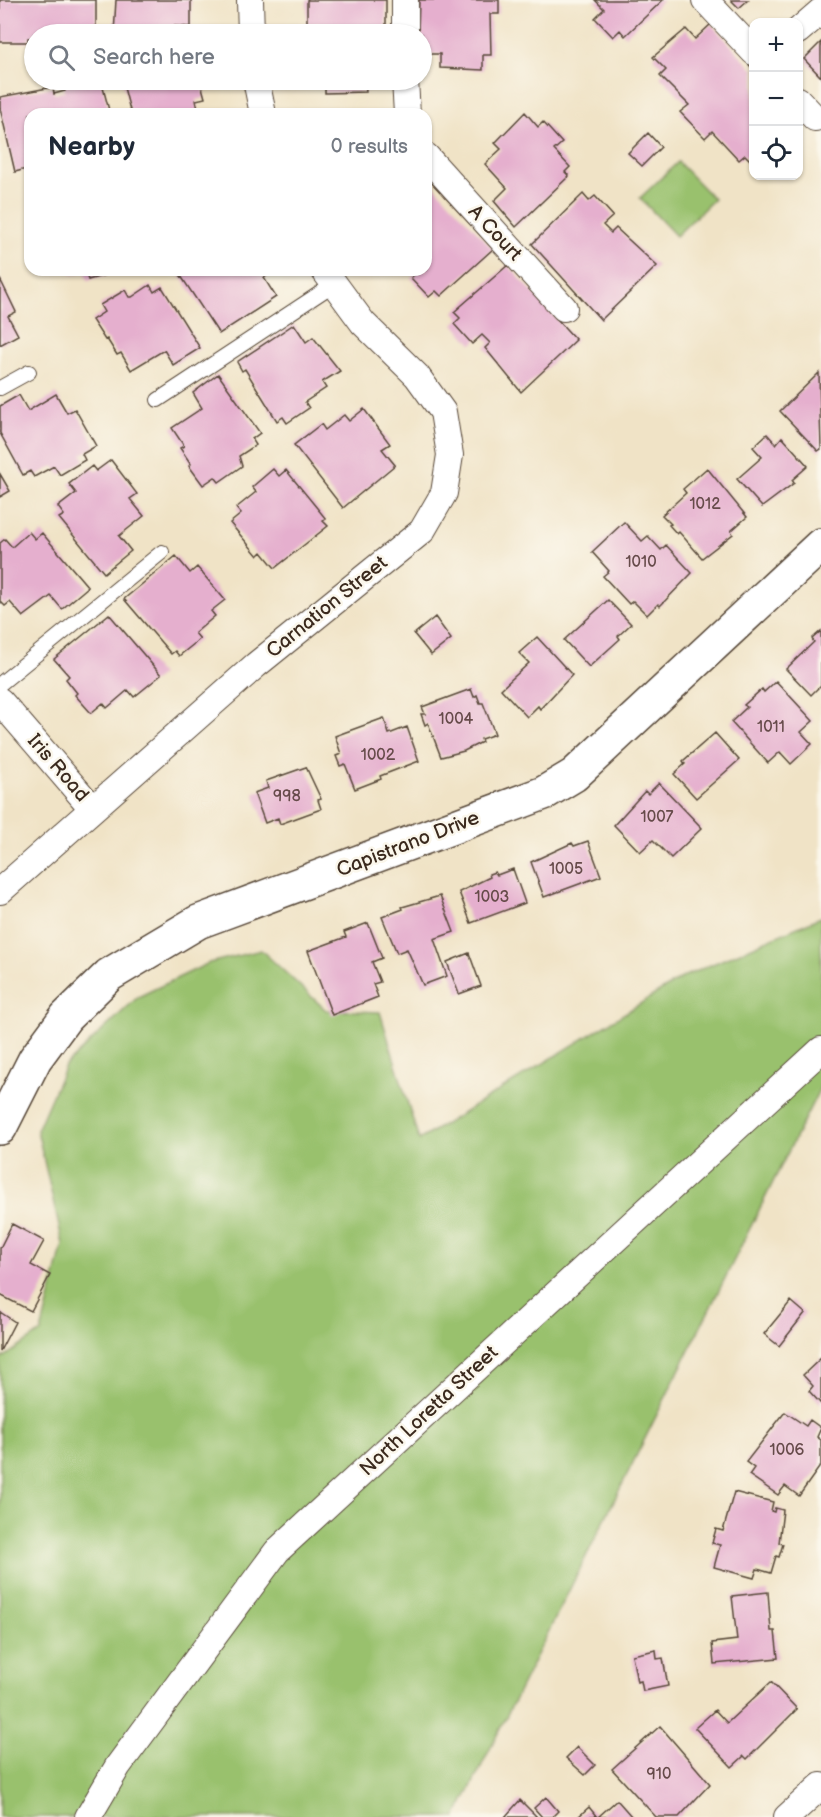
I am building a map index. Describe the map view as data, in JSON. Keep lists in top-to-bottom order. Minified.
{"streets":{"street":["A Court","Carnation Street","Iris Road","Capistrano Drive","North Loretta Street"]},"crossings":[["Carnation Street","Iris Road"]],"house_numbers":["1012","1010","1004","1011","1002","998","1007","1005","1003","1006","910"],"page":{"map_buttons":["+","−"],"search":"Search here","heading":["Nearby","0 results"]}}
